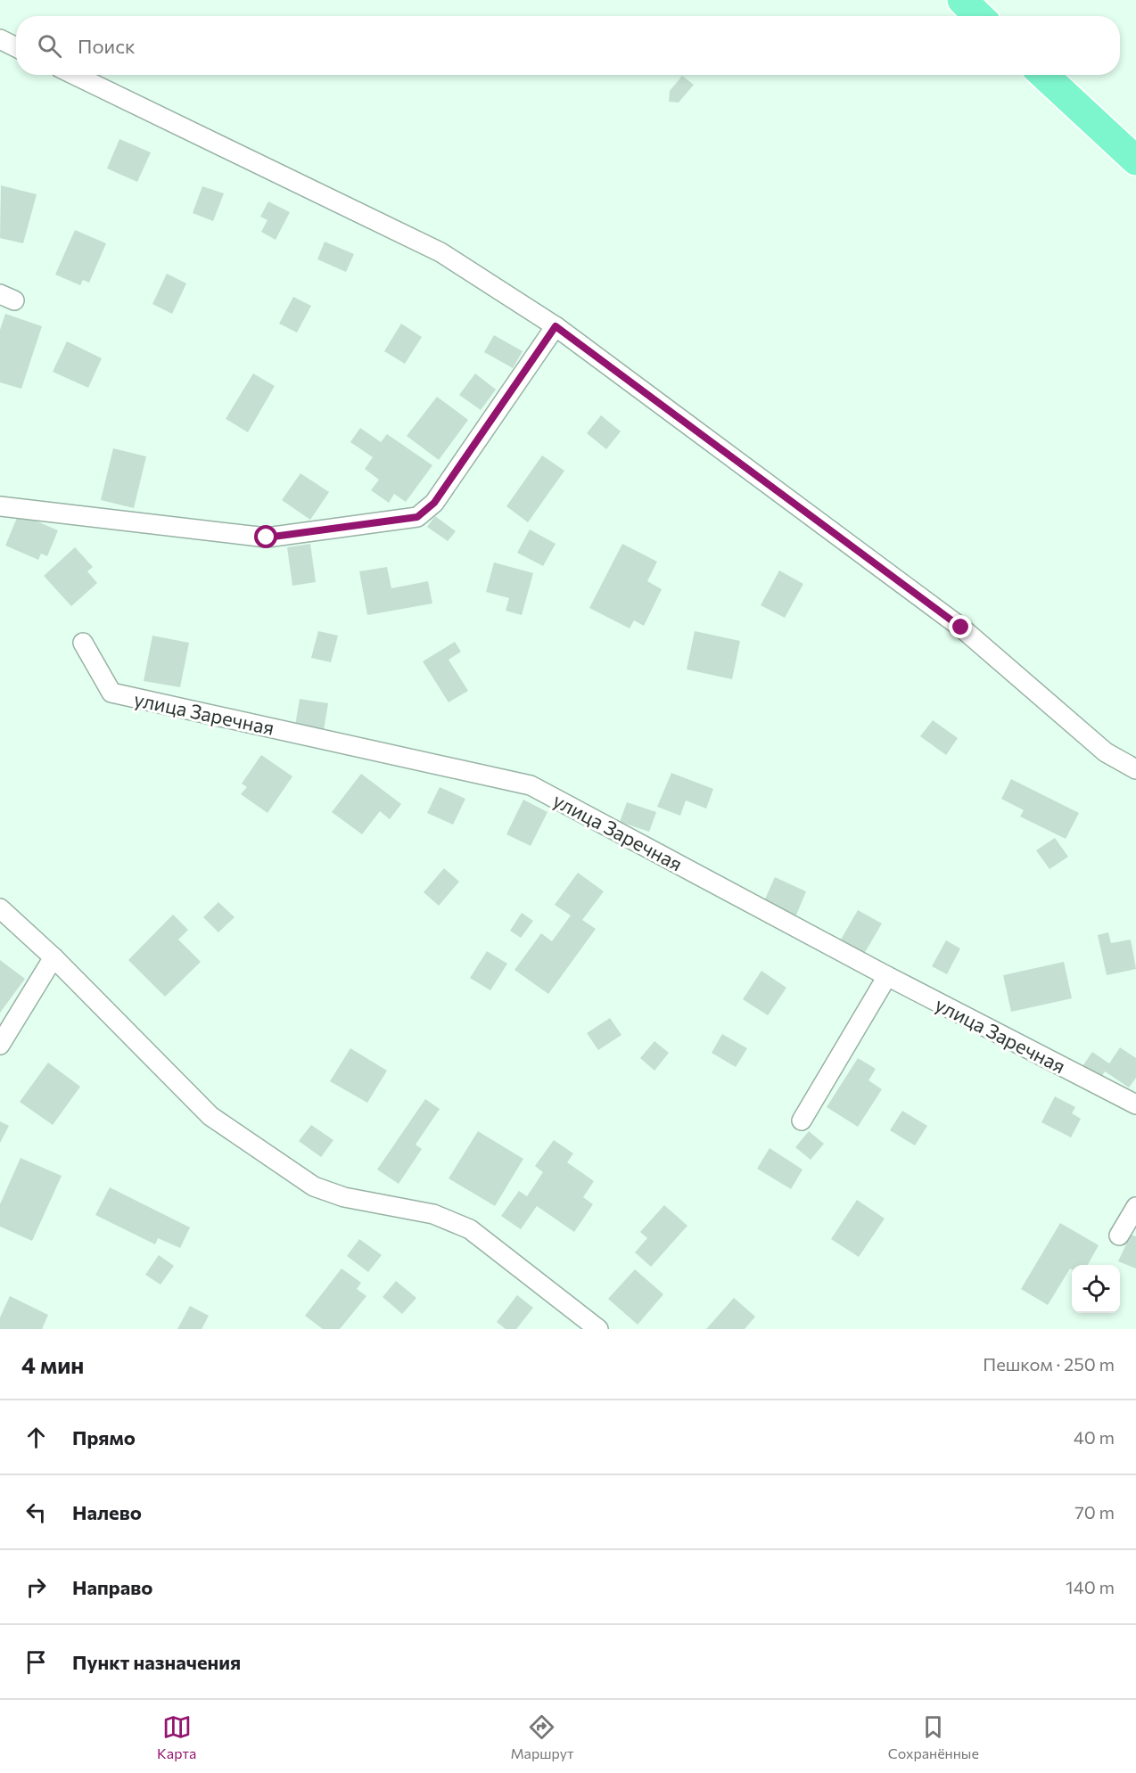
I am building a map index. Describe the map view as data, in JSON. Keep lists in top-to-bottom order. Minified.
{"streets":{"street":["улица Заречная"]},"page":{"search":"Поиск","heading":["4 мин","Пешком · 250 m"],"list":[["Прямо","40 m"],["Налево","70 m"],["Направо","140 m"],"Пункт назначения"],"nav":["Карта","Маршрут","Сохранённые"]}}
